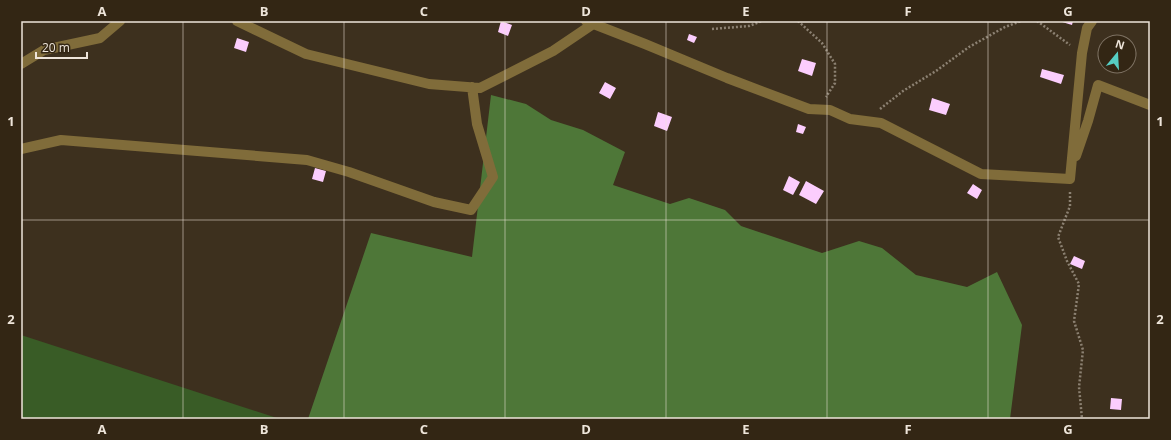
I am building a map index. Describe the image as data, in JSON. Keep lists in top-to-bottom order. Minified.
{"scale_bar":"20 m","north":"top","grid":{"columns":["A","B","C","D","E","F","G"],"rows":["1","2"]}}
